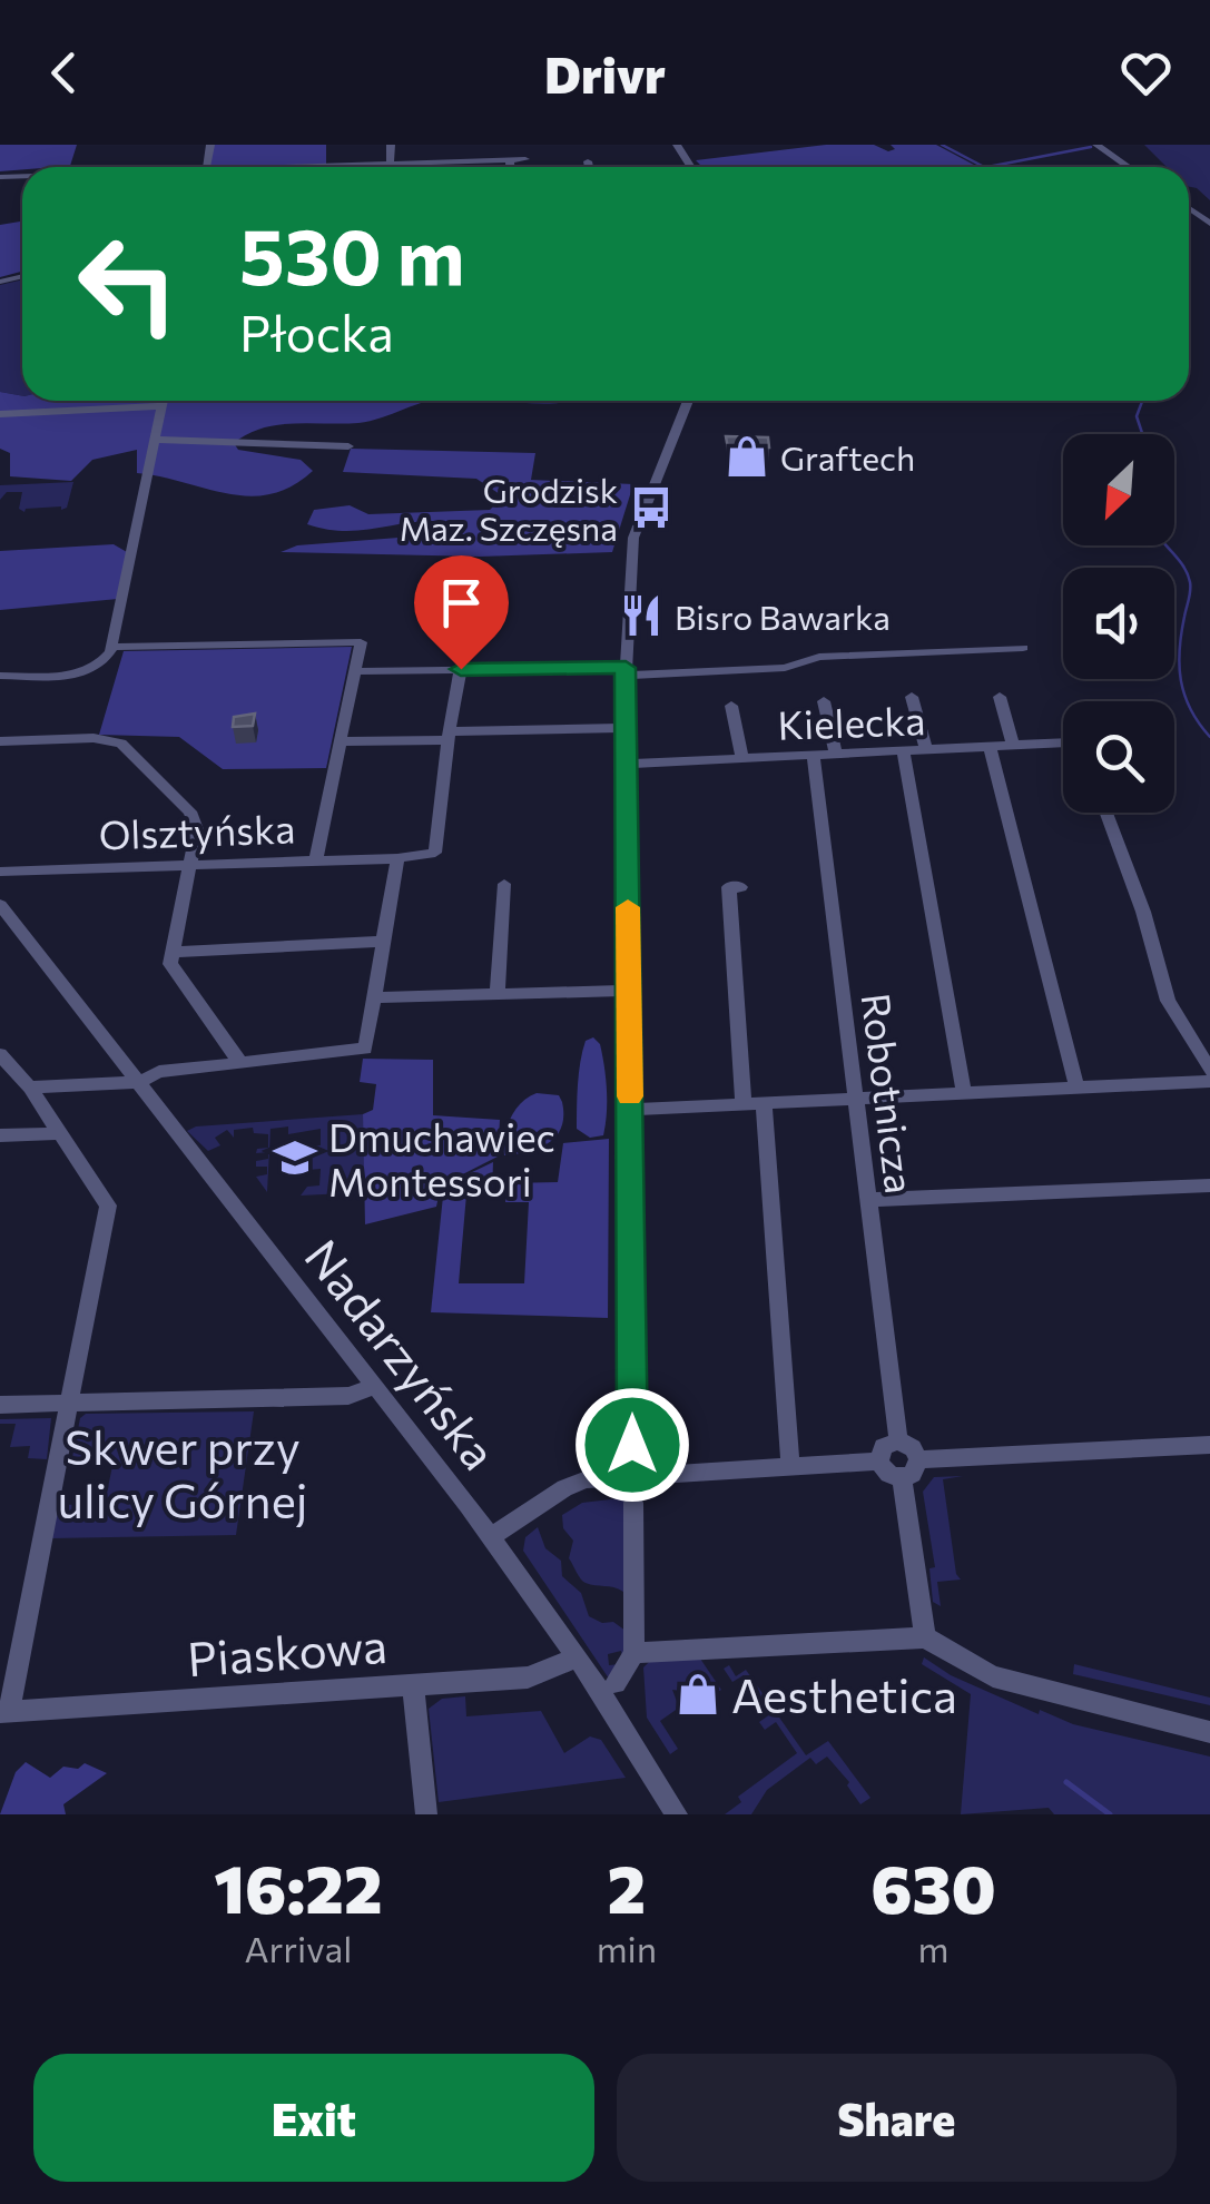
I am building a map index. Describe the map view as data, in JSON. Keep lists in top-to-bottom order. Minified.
{"streets":{"street":["Kielecka","Olsztyńska","Robotnicza","Nadarzyńska","Piaskowa"]},"crossings":[["Kielecka","Robotnicza"],["Nadarzyńska","Piaskowa"]],"parks":["Skwer przy ulicy Górnej"],"places":{"shop":["Graftech","Aesthetica"],"bus stop":["Grodzisk Maz. Szczęsna"],"restaurant":["Bisro Bawarka"],"school or university":["Dmuchawiec Montessori"]},"north":"bottom left","page":{"header":"Drivr","turn":["530 m","Płocka"],"eta":["16:22","Arrival","2","min","630","m"],"buttons":["Exit","Share"]}}
